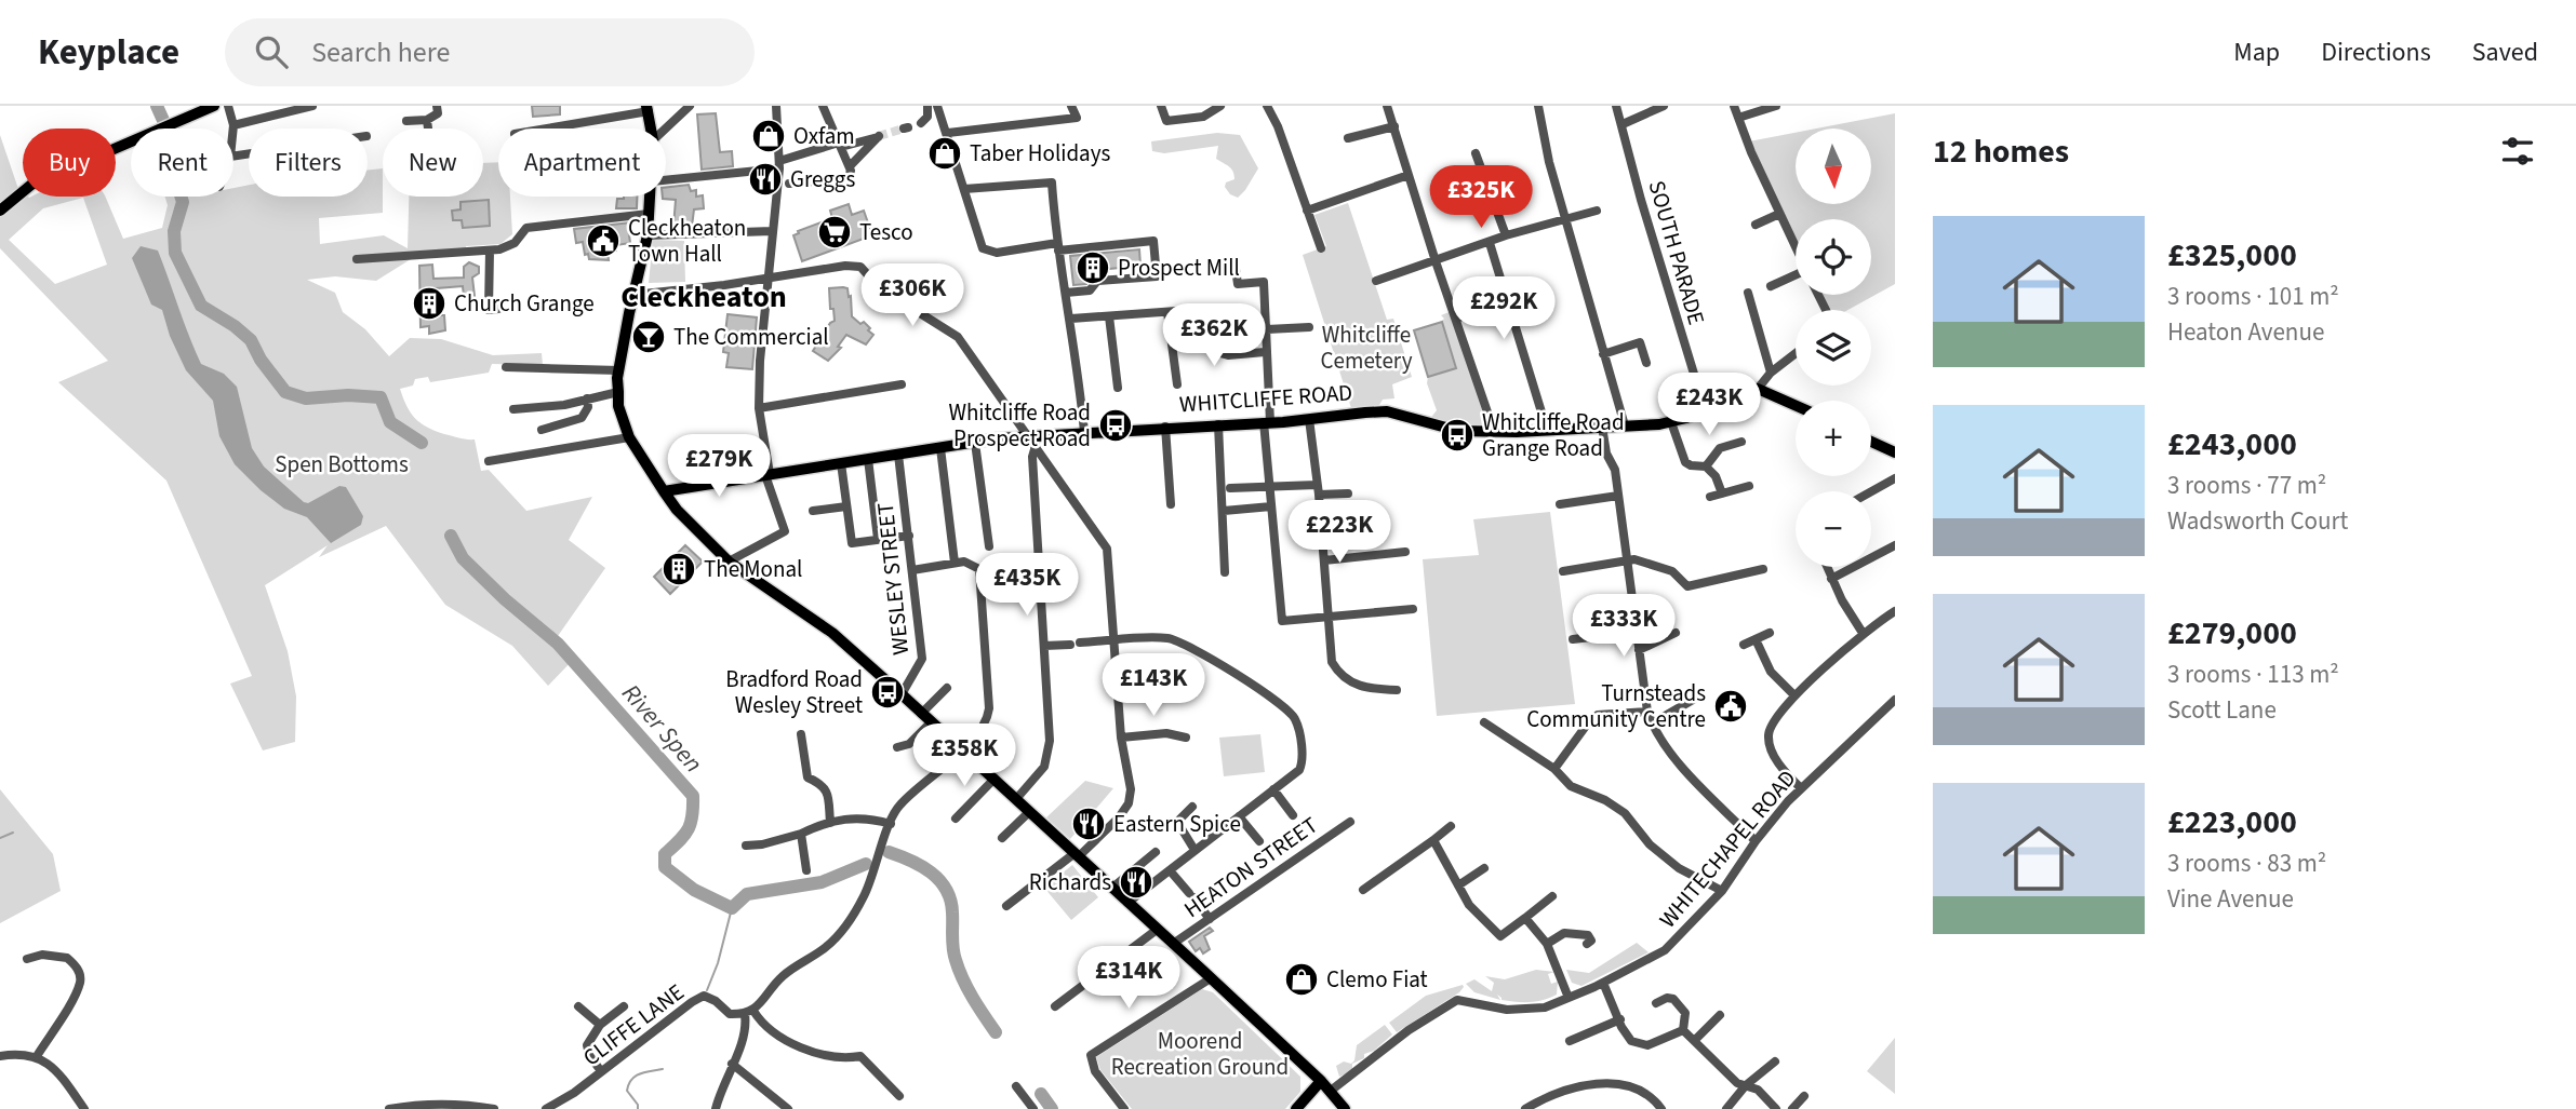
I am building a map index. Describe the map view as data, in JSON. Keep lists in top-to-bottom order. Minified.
{"streets":{"main road":["WHITCLIFFE ROAD"],"street":["SOUTH PARADE","WESLEY STREET","WHITECHAPEL ROAD","HEATON STREET","CLIFFE LANE"]},"crossings":[["SOUTH PARADE","WHITCLIFFE ROAD"],["WHITCLIFFE ROAD","WESLEY STREET"]],"districts":["Cleckheaton"],"water":["River Spen"],"parks":["Whitcliffe Cemetery","Spen Bottoms","Moorend Recreation Ground"],"places":{"shop":["Oxfam","Taber Holidays","Clemo Fiat"],"restaurant":["Greggs","Eastern Spice","Richards"],"supermarket":["Tesco"],"public building":["Cleckheaton Town Hall","Turnsteads Community Centre"],"building":["Prospect Mill","Church Grange","The Monal"],"bar":["The Commercial"],"bus stop":["Whitcliffe Road Prospect Road","Whitcliffe Road Grange Road","Bradford Road Wesley Street"]},"north":"bottom","page":{"header":"Keyplace","search":"Search here","nav":["Map","Directions","Saved"],"heading":"12 homes","map_buttons":["+","−"],"chip":["Buy","Rent","Filters","New","Apartment"],"price":["£325K","£306K","£292K","£362K","£243K","£279K","£223K","£435K","£333K","£143K","£358K","£314K"],"list":[{"name":"£325,000","note":"3 rooms · 101 m² · Heaton Avenue"},{"name":"£243,000","note":"3 rooms · 77 m² · Wadsworth Court"},{"name":"£279,000","note":"3 rooms · 113 m² · Scott Lane"},{"name":"£223,000","note":"3 rooms · 83 m² · Vine Avenue"}]}}
